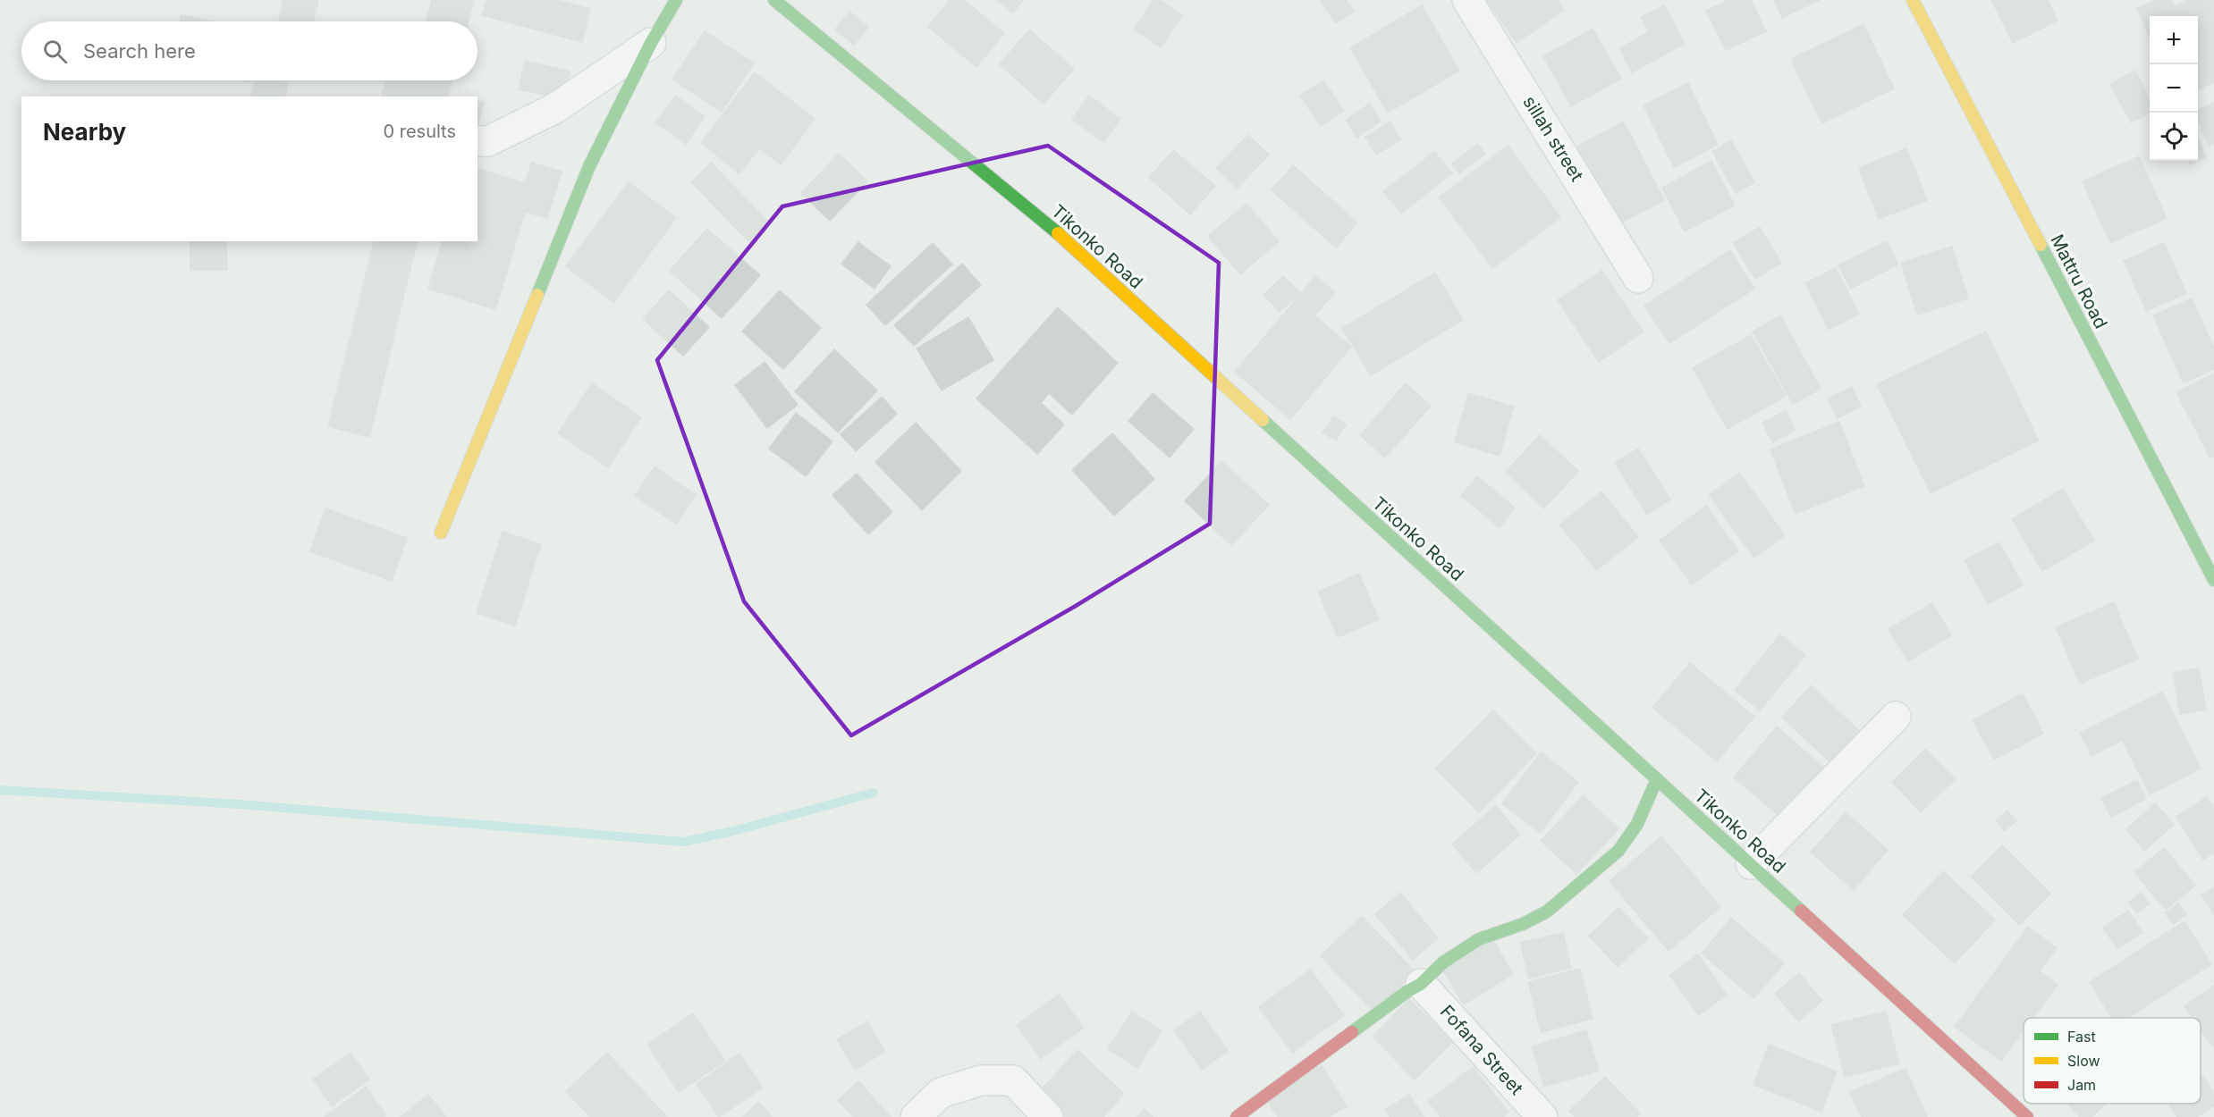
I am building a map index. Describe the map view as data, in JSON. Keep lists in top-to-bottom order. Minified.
{"streets":{"street":["sillah street","Tikonko Road","Mattru Road","Fofana Street"]},"legend":["Fast","Slow","Jam"],"page":{"map_buttons":["+","−"],"search":"Search here","heading":["Nearby","0 results"]}}
